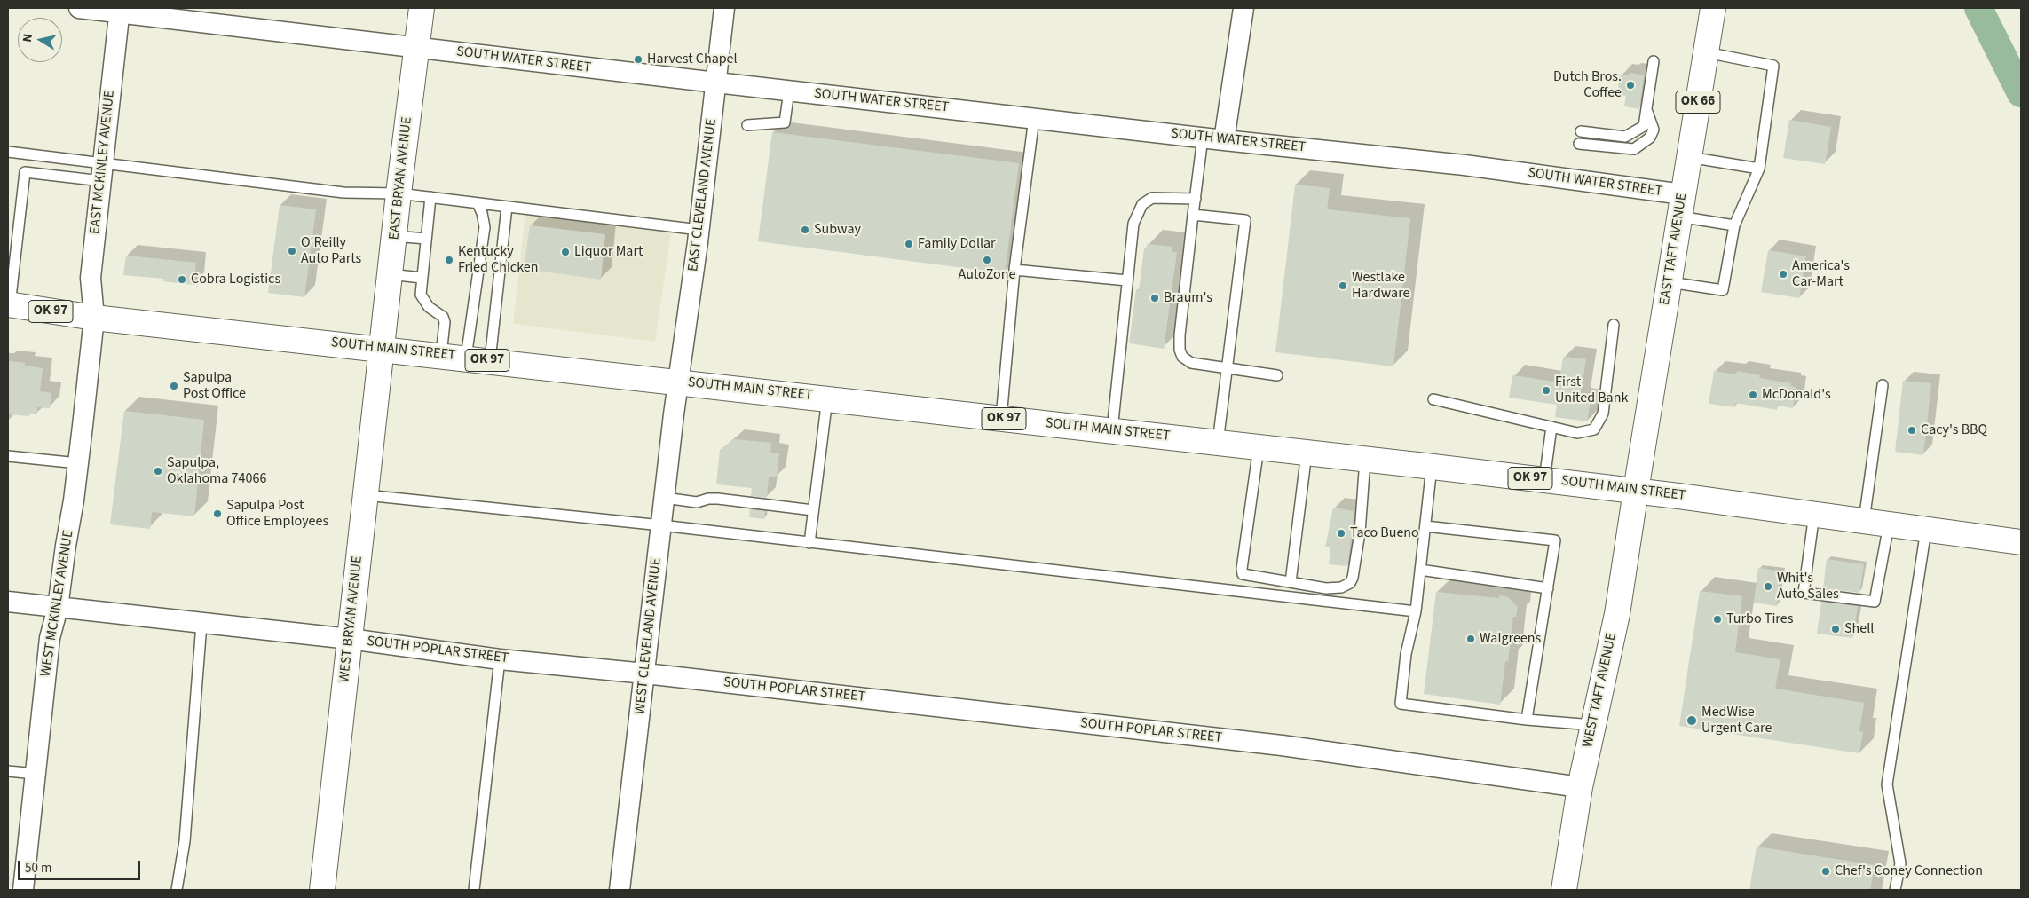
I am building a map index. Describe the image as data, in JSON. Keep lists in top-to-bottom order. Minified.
{"streets":{"main road":["OK 66","EAST BRYAN AVENUE","EAST TAFT AVENUE","OK 97","SOUTH MAIN STREET","WEST BRYAN AVENUE","WEST TAFT AVENUE"],"street":["SOUTH WATER STREET","EAST MCKINLEY AVENUE","EAST CLEVELAND AVENUE","WEST MCKINLEY AVENUE","WEST CLEVELAND AVENUE","SOUTH POPLAR STREET"]},"crossings":[["SOUTH WATER STREET","EAST MCKINLEY AVENUE"],["SOUTH WATER STREET","EAST BRYAN AVENUE"],["SOUTH WATER STREET","EAST CLEVELAND AVENUE"],["SOUTH WATER STREET","EAST TAFT AVENUE"],["EAST MCKINLEY AVENUE","SOUTH MAIN STREET"],["EAST MCKINLEY AVENUE","WEST MCKINLEY AVENUE"],["EAST BRYAN AVENUE","SOUTH MAIN STREET"],["EAST BRYAN AVENUE","WEST BRYAN AVENUE"],["EAST CLEVELAND AVENUE","SOUTH MAIN STREET"],["EAST CLEVELAND AVENUE","WEST CLEVELAND AVENUE"],["EAST TAFT AVENUE","SOUTH MAIN STREET"],["EAST TAFT AVENUE","WEST TAFT AVENUE"],["SOUTH MAIN STREET","WEST MCKINLEY AVENUE"],["SOUTH MAIN STREET","WEST BRYAN AVENUE"],["SOUTH MAIN STREET","WEST CLEVELAND AVENUE"],["SOUTH MAIN STREET","WEST TAFT AVENUE"],["WEST MCKINLEY AVENUE","SOUTH POPLAR STREET"],["WEST BRYAN AVENUE","SOUTH POPLAR STREET"],["WEST CLEVELAND AVENUE","SOUTH POPLAR STREET"],["SOUTH POPLAR STREET","WEST TAFT AVENUE"]],"places":["Harvest Chapel","Dutch Bros. Coffee","Subway","Family Dollar","O'Reilly Auto Parts","Liquor Mart","Kentucky Fried Chicken","AutoZone","America's Car-Mart","Cobra Logistics","Westlake Hardware","Braum's","Sapulpa Post Office","First United Bank","McDonald's","Cacy's BBQ","Sapulpa, Oklahoma 74066","Sapulpa Post Office Employees","Taco Bueno","Whit's Auto Sales","Turbo Tires","Shell","Walgreens","MedWise Urgent Care","Chef's Coney Connection"],"scale_bar":"50 m","north":"left"}
